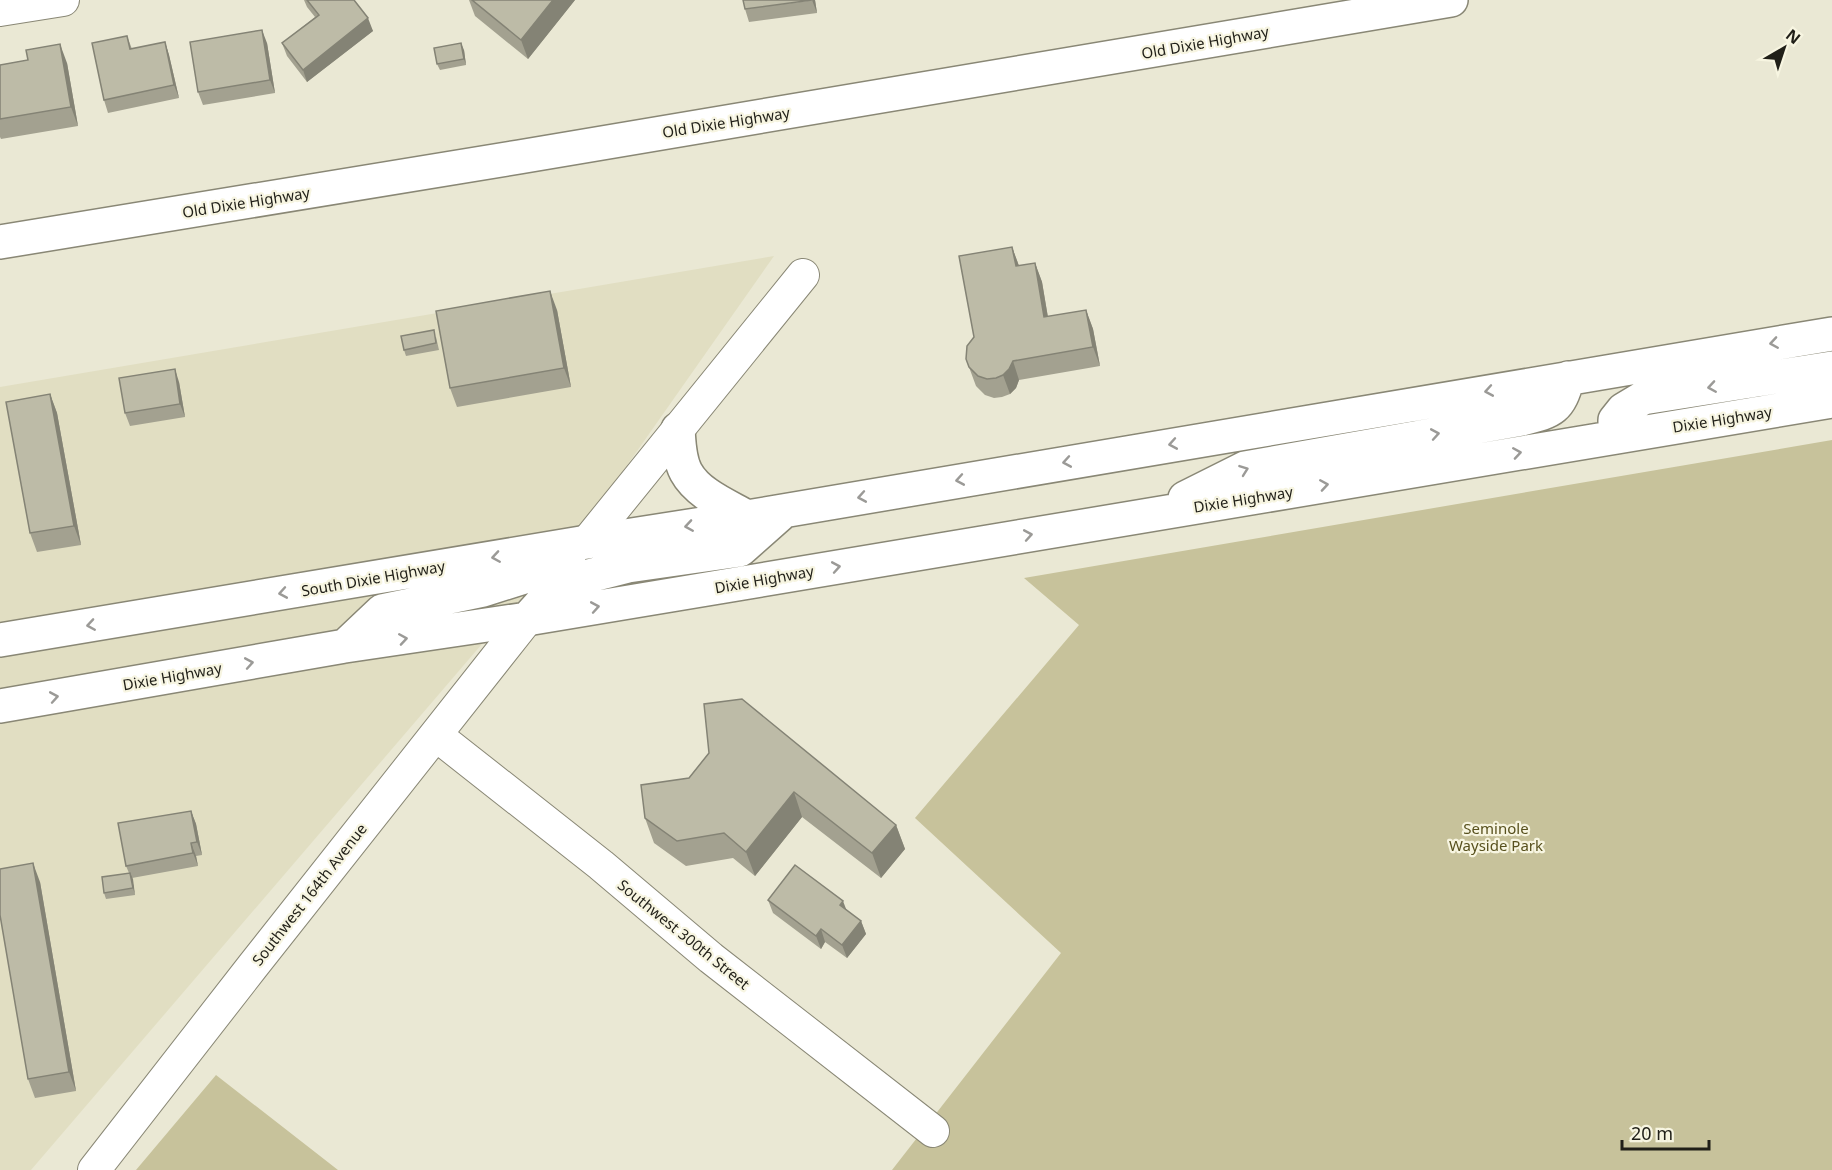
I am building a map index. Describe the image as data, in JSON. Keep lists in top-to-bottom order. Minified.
{"streets":{"main road":["Old Dixie Highway","Dixie Highway","South Dixie Highway"],"street":["Southwest 164th Avenue","Southwest 300th Street"]},"crossings":[["Dixie Highway","Southwest 164th Avenue"],["Southwest 164th Avenue","Southwest 300th Street"]],"parks":["Seminole Wayside Park"],"scale_bar":"20 m","north":"top right"}
